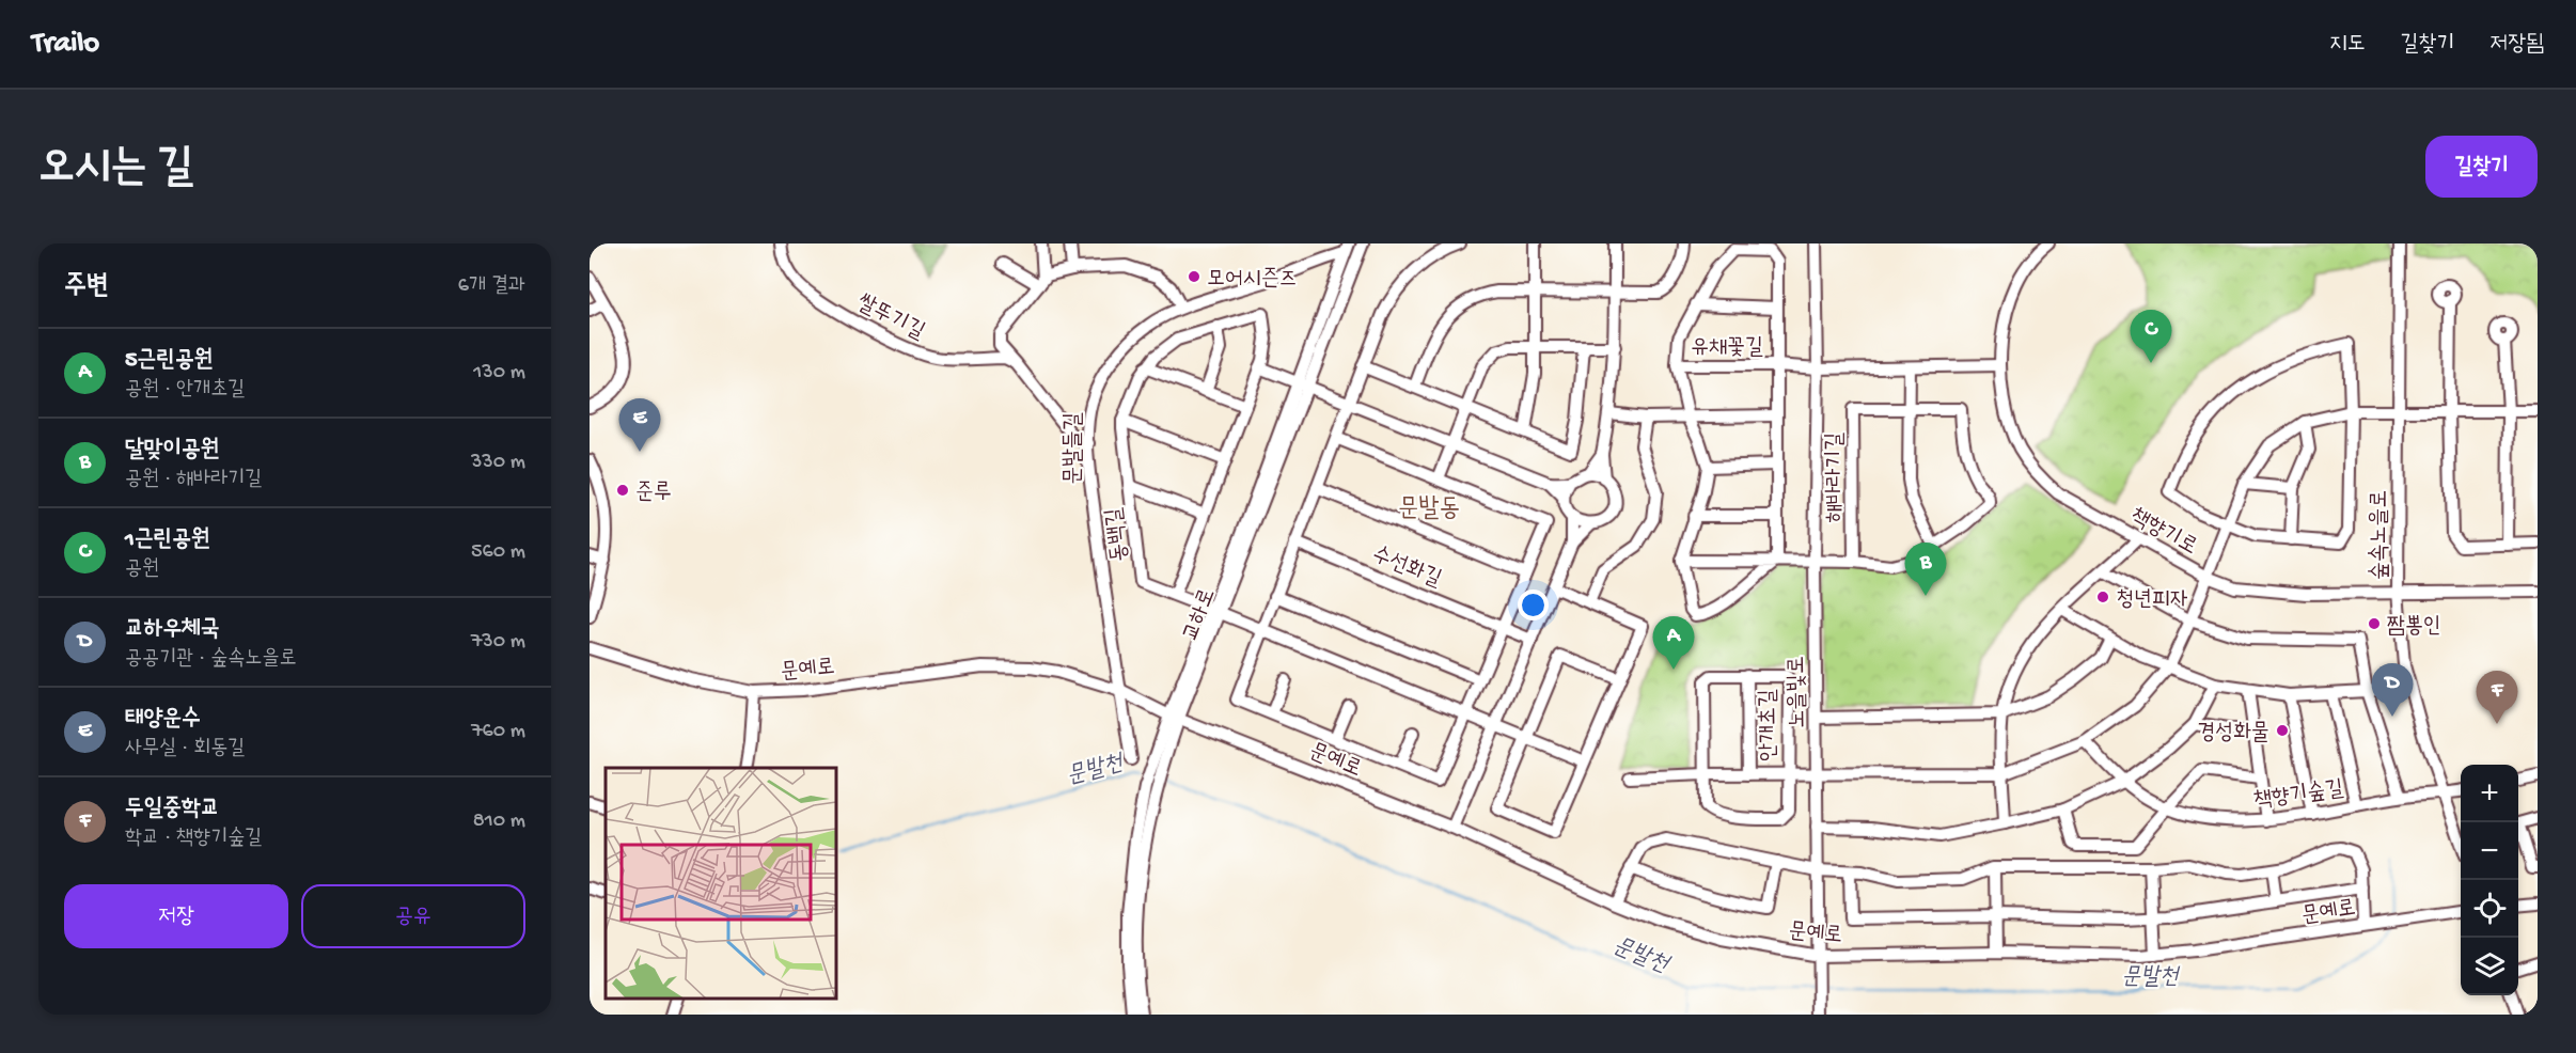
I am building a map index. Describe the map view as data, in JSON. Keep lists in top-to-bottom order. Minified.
{"streets":{"street":["쌀뚜기길","유채꽃길","문발들길","해바라기길","책향기로","동백길","숲속노을로","수선화길","교하로","문예로","노을빛로","안개초길","책향기숲길"]},"crossings":[["유채꽃길","노을빛로"],["문발들길","교하로"],["문발들길","문예로"],["해바라기길","노을빛로"],["책향기로","숲속노을로"],["동백길","교하로"],["숲속노을로","책향기숲길"],["교하로","문예로"],["문예로","노을빛로"]],"districts":["문발동"],"water":["문발천"],"places":["모어시즌즈","준루","청년피자","짬뽕인","경성화물"],"page":{"header":"Trailo","nav":["지도","길찾기","저장됨"],"buttons":["길찾기",["저장","공유"]],"title":"오시는 길","heading":["주변","6개 결과"],"pins":["C","E","B","A","D","F"],"list":[{"mark":"A","name":"5근린공원","note":"공원 · 안개초길","value":"130 m"},{"mark":"B","name":"달맞이공원","note":"공원 · 해바라기길","value":"330 m"},{"mark":"C","name":"1근린공원","note":"공원","value":"560 m"},{"mark":"D","name":"교하우체국","note":"공공기관 · 숲속노을로","value":"730 m"},{"mark":"E","name":"태양운수","note":"사무실 · 회동길","value":"760 m"},{"mark":"F","name":"두일중학교","note":"학교 · 책향기숲길","value":"810 m"}],"map_buttons":["+","−"]}}
